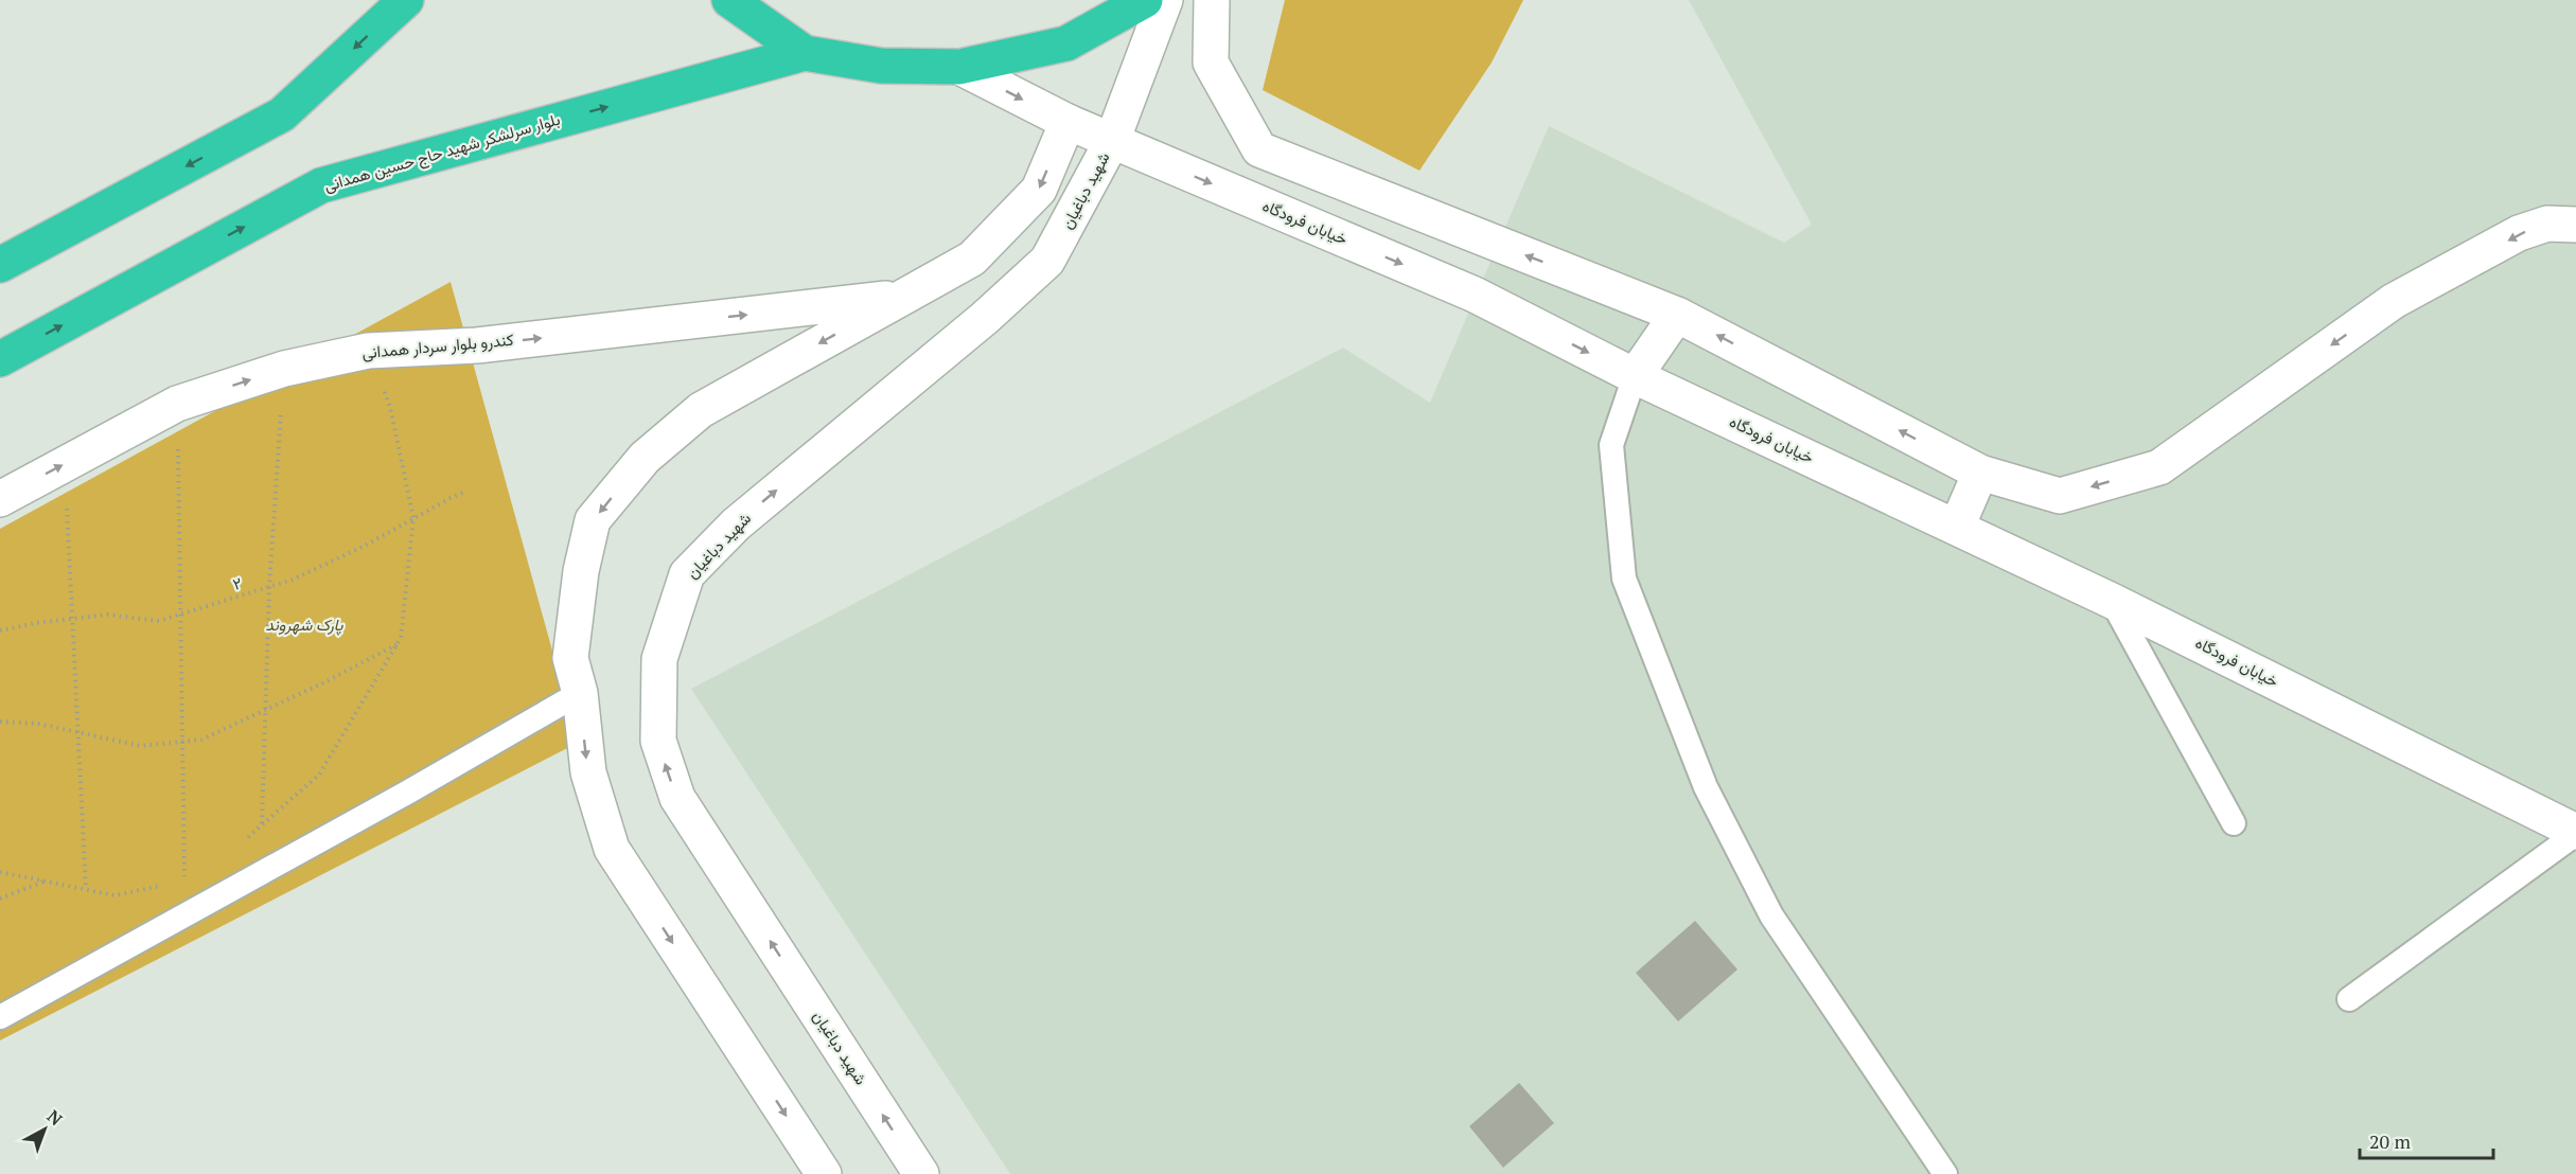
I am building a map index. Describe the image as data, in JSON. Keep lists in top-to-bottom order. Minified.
{"streets":{"highway":["بلوار سرلشکر شهید حاج حسین همدانی"],"street":["شهید دباغیان","خیابان فرودگاه","کندرو بلوار سردار همدانی"],"path":["۲"]},"crossings":[["شهید دباغیان","خیابان فرودگاه"]],"one_way":["شهید دباغیان","کندرو بلوار سردار همدانی"],"parks":["پارک شهروند"],"scale_bar":"20 m","north":"top right"}
